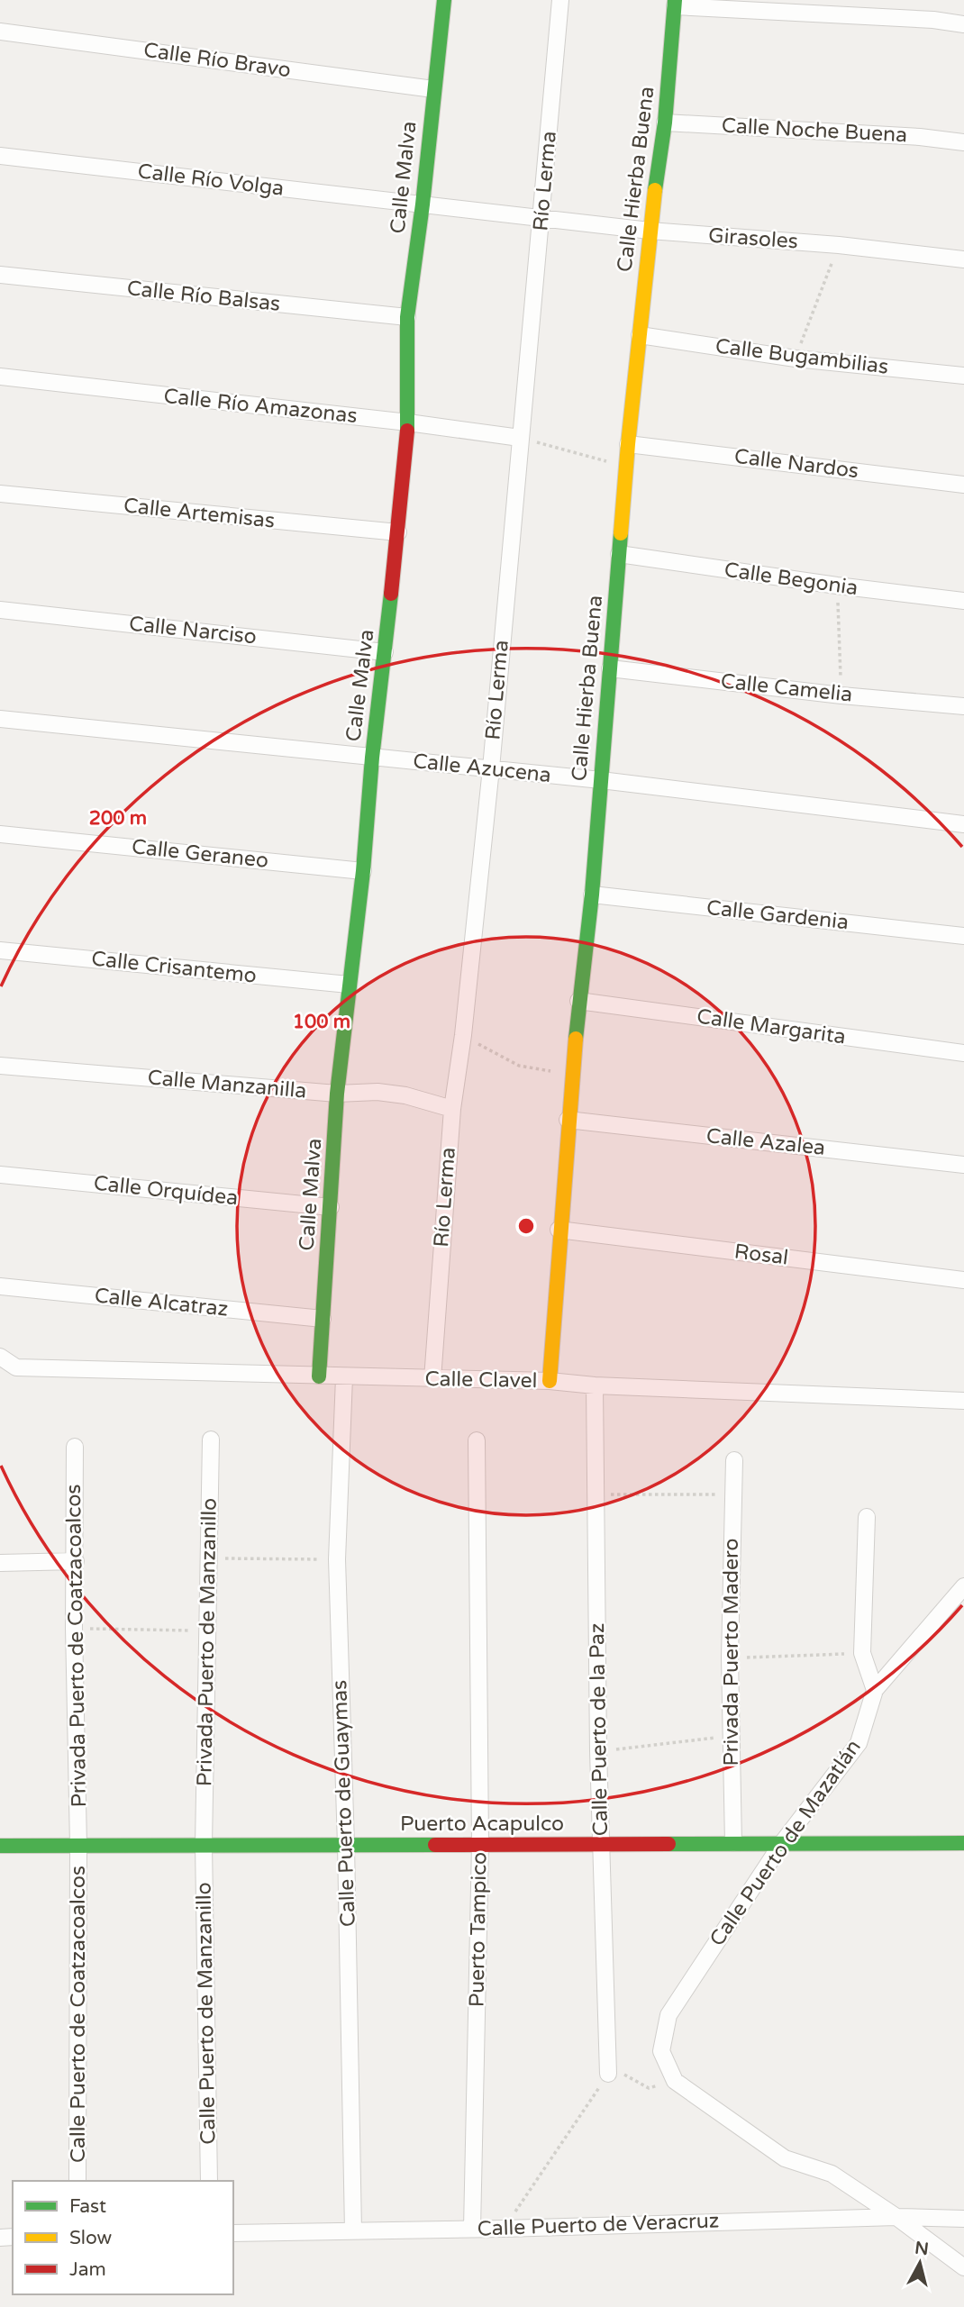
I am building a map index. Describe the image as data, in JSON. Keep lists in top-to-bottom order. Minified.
{"streets":{"street":["Calle Río Bravo","Calle Noche Buena","Calle Malva","Calle Hierba Buena","Calle Río Volga","Río Lerma","Girasoles","Calle Río Balsas","Calle Bugambilias","Calle Río Amazonas","Calle Nardos","Calle Artemisas","Calle Begonia","Calle Narciso","Calle Camelia","Calle Azucena","Calle Geraneo","Calle Gardenia","Calle Crisantemo","Calle Margarita","Calle Manzanilla","Calle Azalea","Calle Orquídea","Rosal","Calle Alcatraz","Calle Clavel","Privada Puerto de Manzanillo","Privada Puerto de Coatzacoalcos","Privada Puerto Madero","Calle Puerto de la Paz","Calle Puerto de Guaymas","Puerto Acapulco","Calle Puerto de Mazatlán","Puerto Tampico","Calle Puerto de Manzanillo","Calle Puerto de Coatzacoalcos","Calle Puerto de Veracruz"]},"crossings":[["Calle Río Bravo","Calle Malva"],["Calle Noche Buena","Calle Hierba Buena"],["Calle Malva","Calle Río Volga"],["Calle Malva","Calle Río Balsas"],["Calle Malva","Calle Río Amazonas"],["Calle Malva","Calle Artemisas"],["Calle Malva","Calle Narciso"],["Calle Malva","Calle Azucena"],["Calle Malva","Calle Geraneo"],["Calle Malva","Calle Crisantemo"],["Calle Malva","Calle Manzanilla"],["Calle Malva","Calle Orquídea"],["Calle Malva","Calle Alcatraz"],["Calle Malva","Calle Clavel"],["Calle Hierba Buena","Girasoles"],["Calle Hierba Buena","Calle Bugambilias"],["Calle Hierba Buena","Calle Nardos"],["Calle Hierba Buena","Calle Begonia"],["Calle Hierba Buena","Calle Camelia"],["Calle Hierba Buena","Calle Azucena"],["Calle Hierba Buena","Calle Gardenia"],["Calle Hierba Buena","Calle Margarita"],["Calle Hierba Buena","Calle Azalea"],["Calle Hierba Buena","Rosal"],["Calle Hierba Buena","Calle Clavel"],["Calle Río Volga","Río Lerma"],["Calle Río Volga","Girasoles"],["Río Lerma","Girasoles"],["Río Lerma","Calle Río Amazonas"],["Río Lerma","Calle Azucena"],["Río Lerma","Calle Manzanilla"],["Río Lerma","Calle Clavel"],["Calle Clavel","Calle Puerto de la Paz"],["Calle Clavel","Calle Puerto de Guaymas"],["Privada Puerto de Manzanillo","Puerto Acapulco"],["Privada Puerto de Manzanillo","Calle Puerto de Manzanillo"],["Privada Puerto de Coatzacoalcos","Puerto Acapulco"],["Privada Puerto de Coatzacoalcos","Calle Puerto de Coatzacoalcos"],["Privada Puerto Madero","Puerto Acapulco"],["Calle Puerto de la Paz","Puerto Acapulco"],["Calle Puerto de Guaymas","Puerto Acapulco"],["Calle Puerto de Guaymas","Calle Puerto de Veracruz"],["Puerto Acapulco","Calle Puerto de Mazatlán"],["Puerto Acapulco","Puerto Tampico"],["Puerto Acapulco","Calle Puerto de Manzanillo"],["Puerto Acapulco","Calle Puerto de Coatzacoalcos"],["Puerto Tampico","Calle Puerto de Veracruz"]],"legend":["Fast","Slow","Jam"],"north":"top","rings":["200 m","100 m"]}
